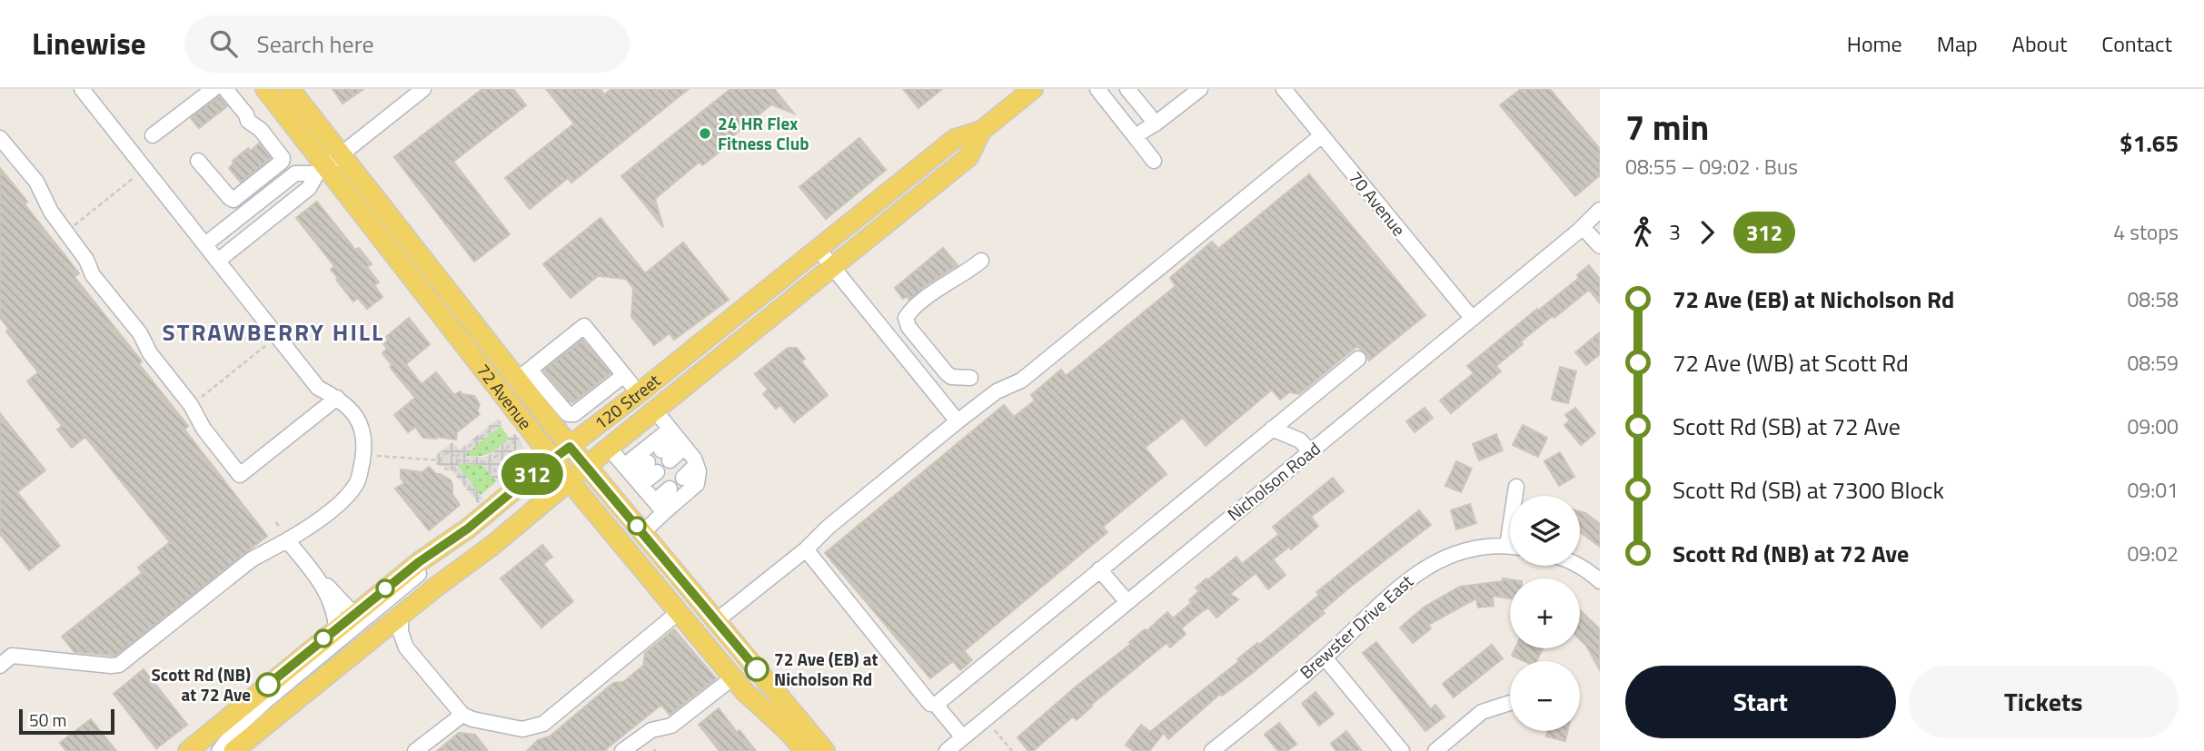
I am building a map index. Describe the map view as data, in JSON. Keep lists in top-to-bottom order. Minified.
{"streets":{"main road":["72 Avenue","120 Street"],"street":["70 Avenue","Nicholson Road","Brewster Drive East"]},"crossings":[["70 Avenue","Nicholson Road"],["72 Avenue","120 Street"]],"districts":["STRAWBERRY HILL"],"places":["24 HR Flex Fitness Club","72 Ave (EB) at Nicholson Rd","Scott Rd (NB) at 72 Ave"],"lines":["bus line 312"],"scale_bar":"50 m","page":{"header":"Linewise","search":"Search here","nav":["Home","Map","About","Contact"],"on_map":"312","heading":["7 min","08:55 – 09:02 · Bus","$1.65"],"legs":["3","312","4 stops"],"list":[{"name":"72 Ave (EB) at Nicholson Rd","value":"08:58"},{"name":"72 Ave (WB) at Scott Rd","value":"08:59"},{"name":"Scott Rd (SB) at 72 Ave","value":"09:00"},{"name":"Scott Rd (SB) at 7300 Block","value":"09:01"},{"name":"Scott Rd (NB) at 72 Ave","value":"09:02"}],"map_buttons":["+","−"],"buttons":["Start","Tickets"],"scale":"50 m"}}
